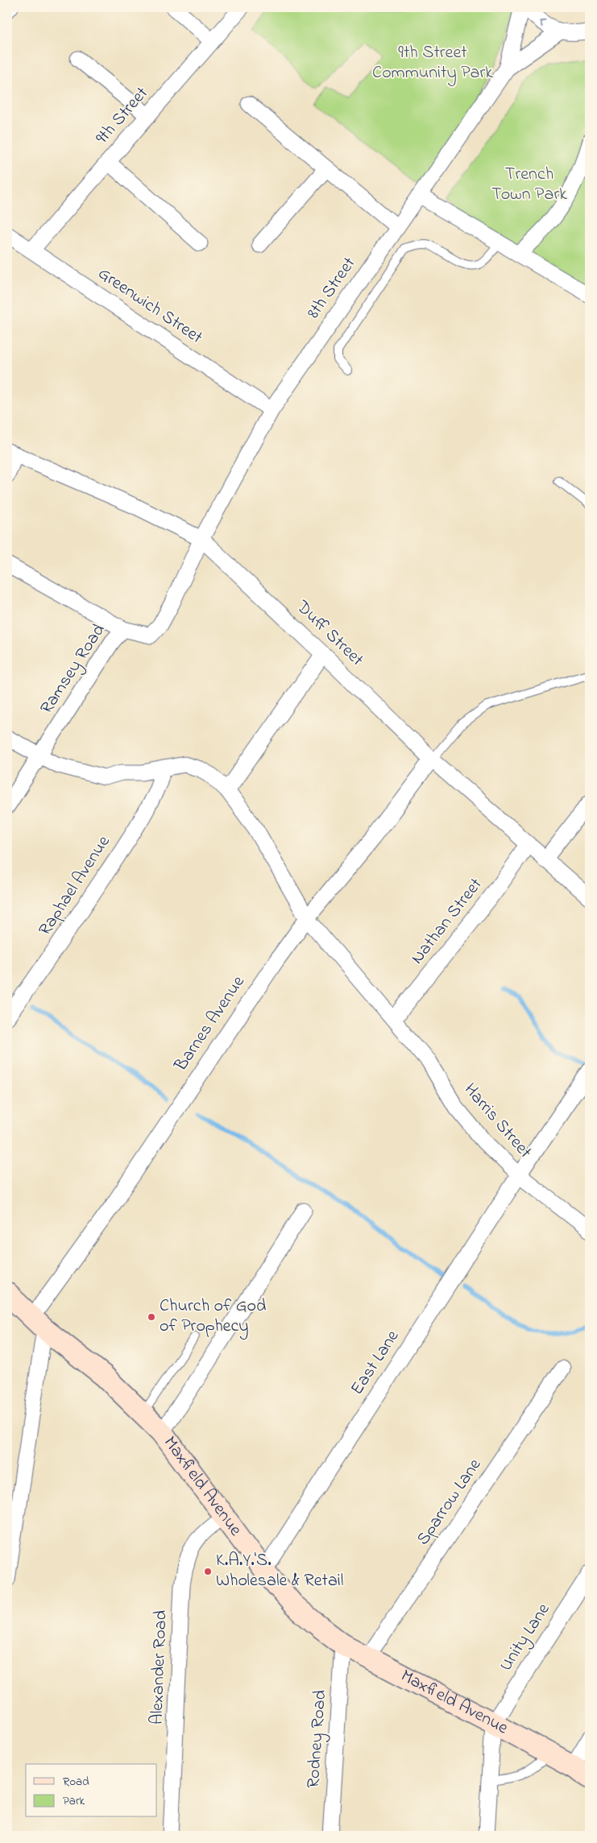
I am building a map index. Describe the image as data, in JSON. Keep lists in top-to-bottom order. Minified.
{"streets":{"main road":["Maxfield Avenue"],"street":["9th Street","8th Street","Greenwich Street","Duff Street","Ramsey Road","Raphael Avenue","Nathan Street","Barnes Avenue","Harris Street","East Lane","Sparrow Lane","Unity Lane","Alexander Road","Rodney Road"]},"crossings":[["9th Street","Greenwich Street"],["8th Street","Greenwich Street"],["8th Street","Duff Street"],["8th Street","Ramsey Road"],["Duff Street","Ramsey Road"],["Duff Street","Nathan Street"],["Duff Street","Barnes Avenue"],["Ramsey Road","Harris Street"],["Raphael Avenue","Harris Street"],["Nathan Street","Harris Street"],["Barnes Avenue","Harris Street"],["Barnes Avenue","Maxfield Avenue"],["Harris Street","East Lane"],["East Lane","Maxfield Avenue"],["Maxfield Avenue","Sparrow Lane"],["Maxfield Avenue","Unity Lane"],["Maxfield Avenue","Alexander Road"],["Maxfield Avenue","Rodney Road"]],"parks":["9th Street Community Park","Trench Town Park"],"places":["Church of God of Prophecy","K.A.Y.'S. Wholesale & Retail"],"legend":["Road","Park"]}
